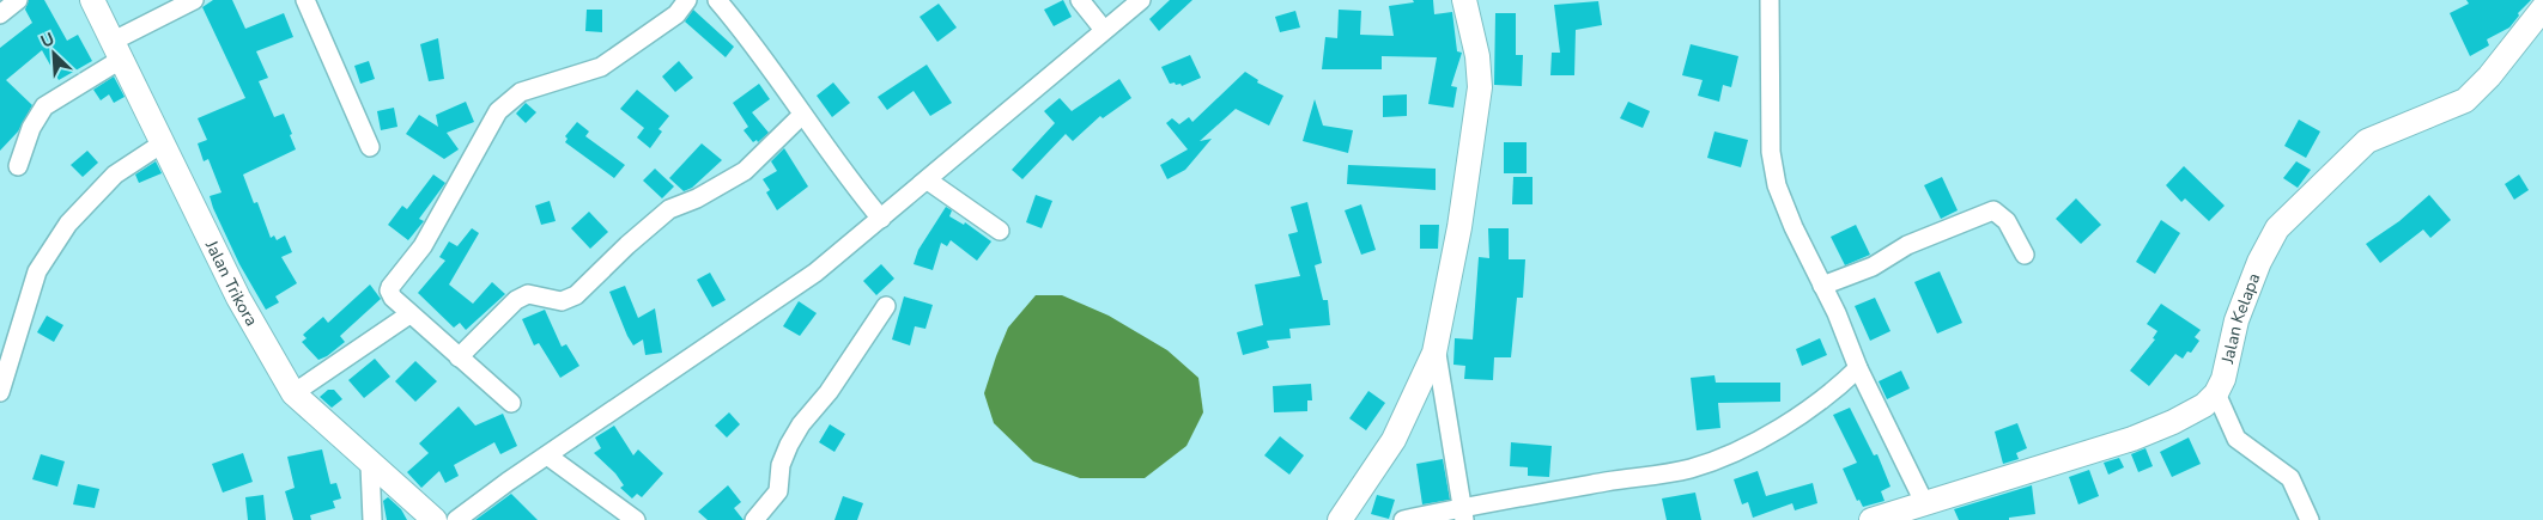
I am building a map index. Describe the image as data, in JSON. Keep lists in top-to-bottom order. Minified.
{"streets":{"street":["Jalan Trikora","Jalan Kelapa"]},"north":"top left"}
